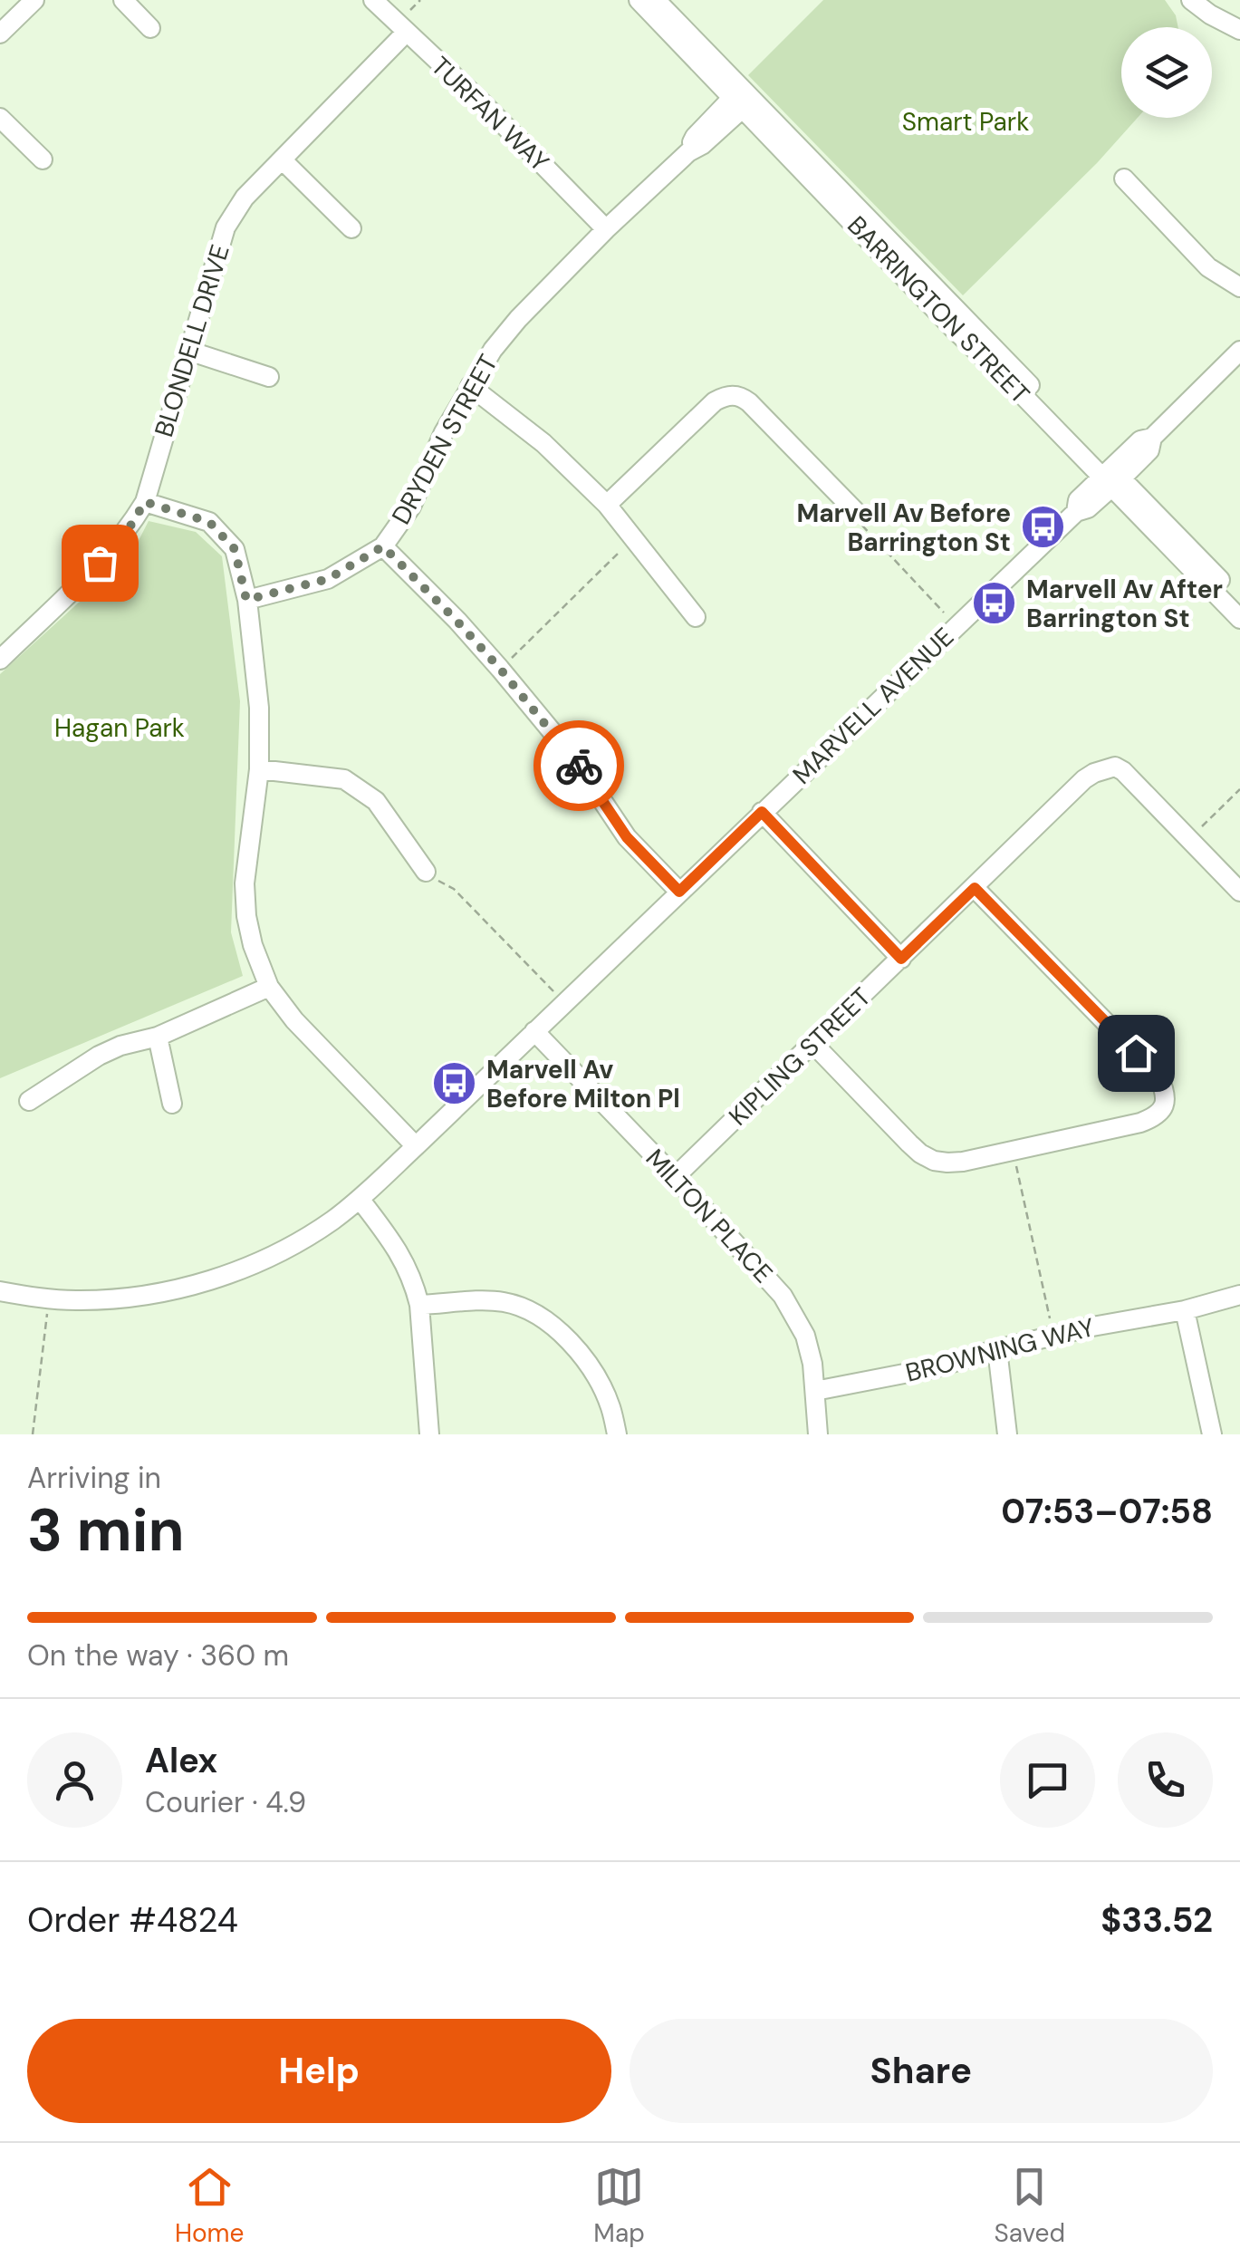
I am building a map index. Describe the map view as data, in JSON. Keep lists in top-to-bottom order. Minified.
{"streets":{"street":["TURFAN WAY","BARRINGTON STREET","BLONDELL DRIVE","DRYDEN STREET","MARVELL AVENUE","KIPLING STREET","MILTON PLACE","BROWNING WAY"]},"crossings":[["TURFAN WAY","BLONDELL DRIVE"],["TURFAN WAY","DRYDEN STREET"],["BARRINGTON STREET","DRYDEN STREET"],["BARRINGTON STREET","MARVELL AVENUE"],["MARVELL AVENUE","MILTON PLACE"],["KIPLING STREET","MILTON PLACE"],["MILTON PLACE","BROWNING WAY"]],"parks":["Smart Park","Hagan Park"],"places":{"bus stop":["Marvell Av Before Barrington St","Marvell Av After Barrington St","Marvell Av Before Milton Pl"]},"page":{"heading":["3 min","Arriving in","07:53–07:58"],"panel":["Alex","Courier · 4.9","Order #4824","$33.52"],"bar":"On the way · 360 m","buttons":["Help","Share"],"tabs":["Home","Map","Saved"]}}
